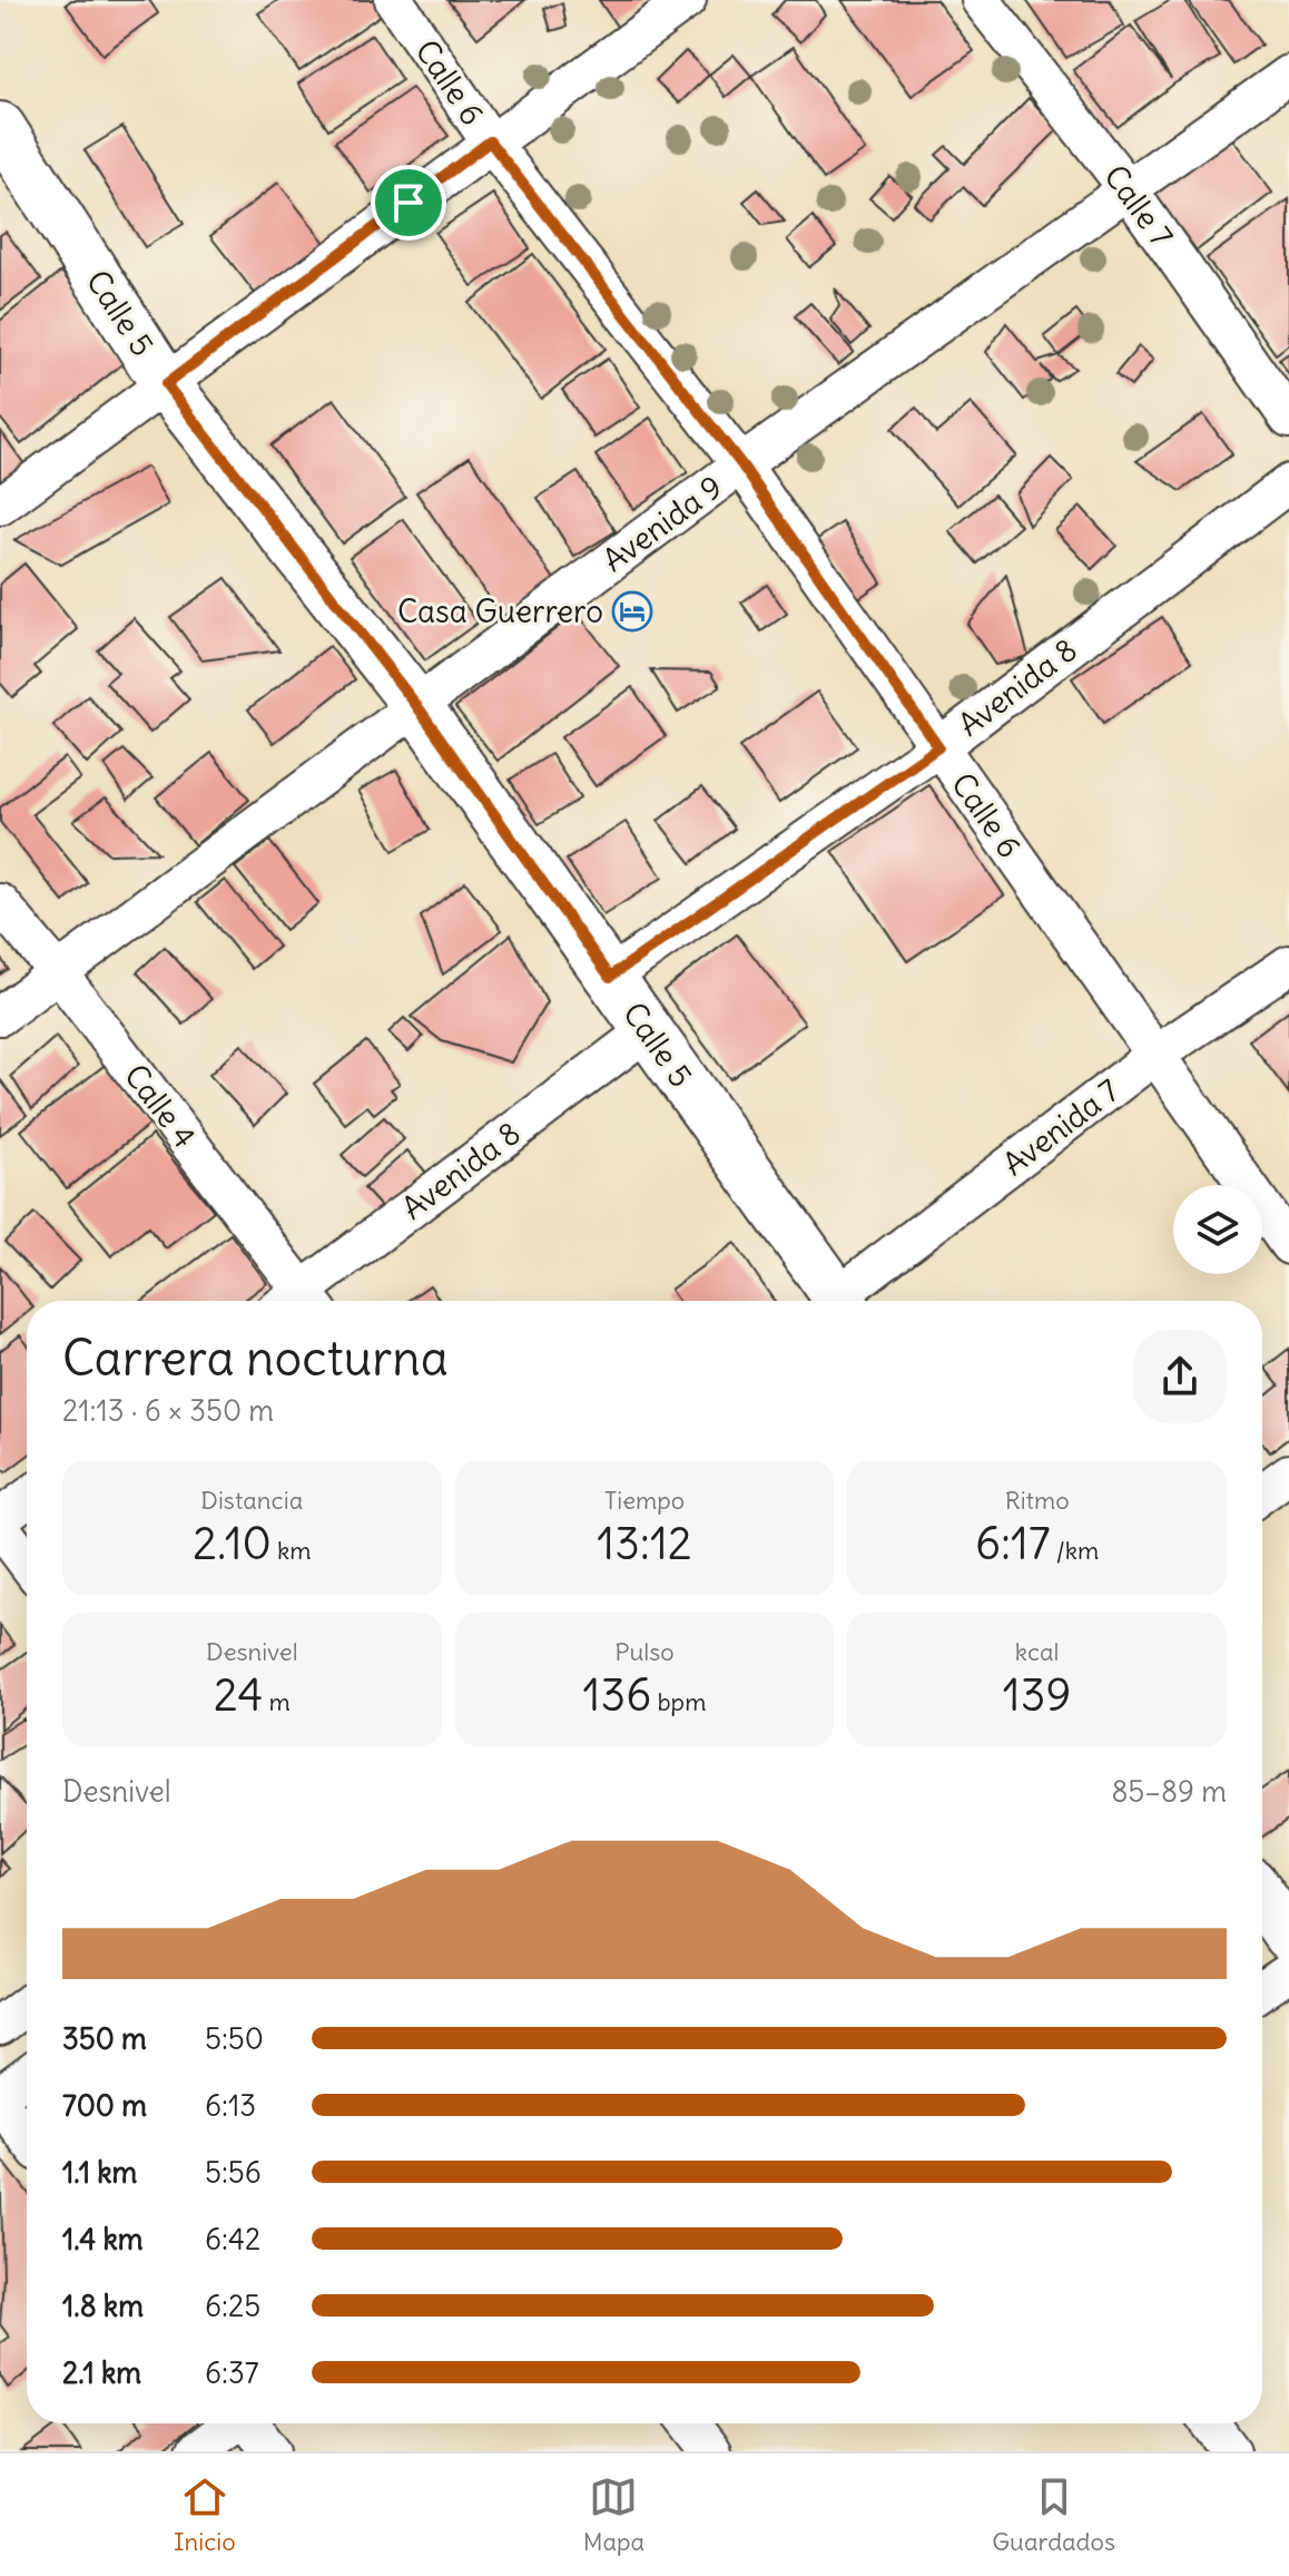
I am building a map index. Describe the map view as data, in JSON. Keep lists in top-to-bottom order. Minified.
{"streets":{"street":["Calle 6","Calle 7","Calle 5","Avenida 9","Avenida 8","Calle 4","Avenida 7"]},"crossings":[["Calle 6","Avenida 9"],["Calle 6","Avenida 8"],["Calle 6","Avenida 7"],["Calle 7","Avenida 9"],["Calle 5","Avenida 9"],["Calle 5","Avenida 8"],["Avenida 9","Calle 4"]],"places":{"hotel":["Casa Guerrero"]},"page":{"heading":["Carrera nocturna","21:13 · 6 × 350 m"],"stats":[["Distancia","2.10 km"],["Tiempo","13:12"],["Ritmo","6:17 /km"],["Desnivel","24 m"],["Pulso","136 bpm"],["kcal","139"]],"chart":["Desnivel","85–89 m"],"list":[{"name":"350 m","note":"5:50"},{"name":"700 m","note":"6:13"},{"name":"1.1 km","note":"5:56"},{"name":"1.4 km","note":"6:42"},{"name":"1.8 km","note":"6:25"},{"name":"2.1 km","note":"6:37"}],"tabs":["Inicio","Mapa","Guardados"]}}
